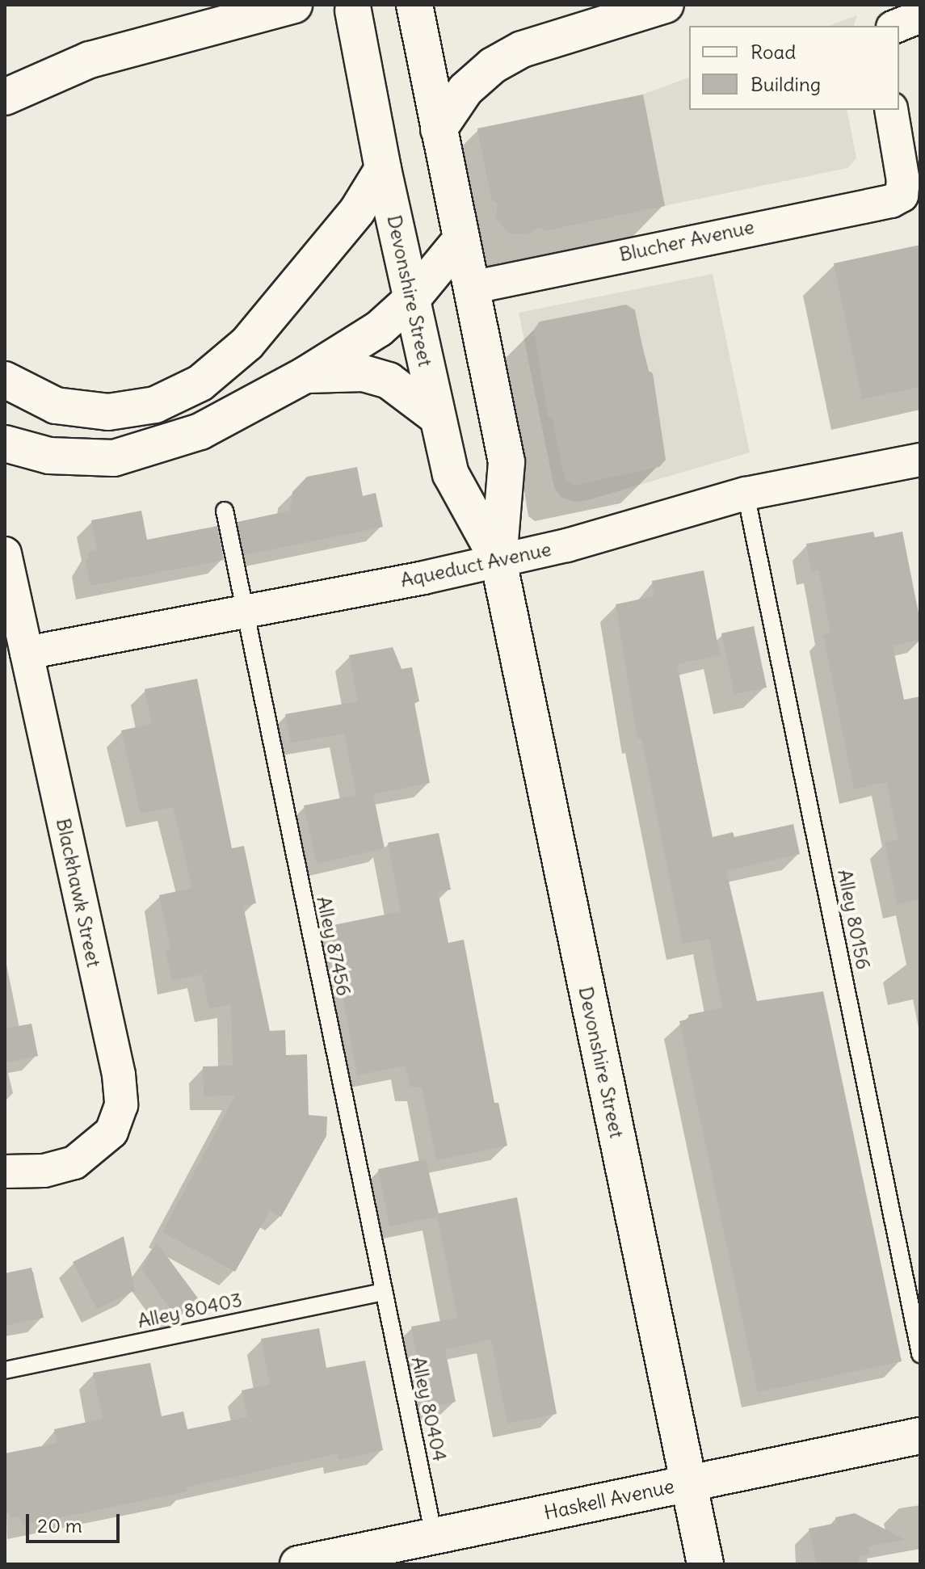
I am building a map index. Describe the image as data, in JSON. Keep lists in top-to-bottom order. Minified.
{"streets":{"main road":["Devonshire Street","Haskell Avenue"],"street":["Blucher Avenue","Aqueduct Avenue","Blackhawk Street"],"lane":["Alley 80156","Alley 87456","Alley 80403","Alley 80404"]},"crossings":[["Blucher Avenue","Devonshire Street"],["Devonshire Street","Aqueduct Avenue"],["Devonshire Street","Haskell Avenue"],["Aqueduct Avenue","Blackhawk Street"],["Aqueduct Avenue","Alley 80156"],["Aqueduct Avenue","Alley 87456"],["Alley 87456","Alley 80403"],["Alley 87456","Alley 80404"],["Alley 80403","Alley 80404"],["Alley 80404","Haskell Avenue"]],"legend":["Road","Building"],"scale_bar":"20 m"}
